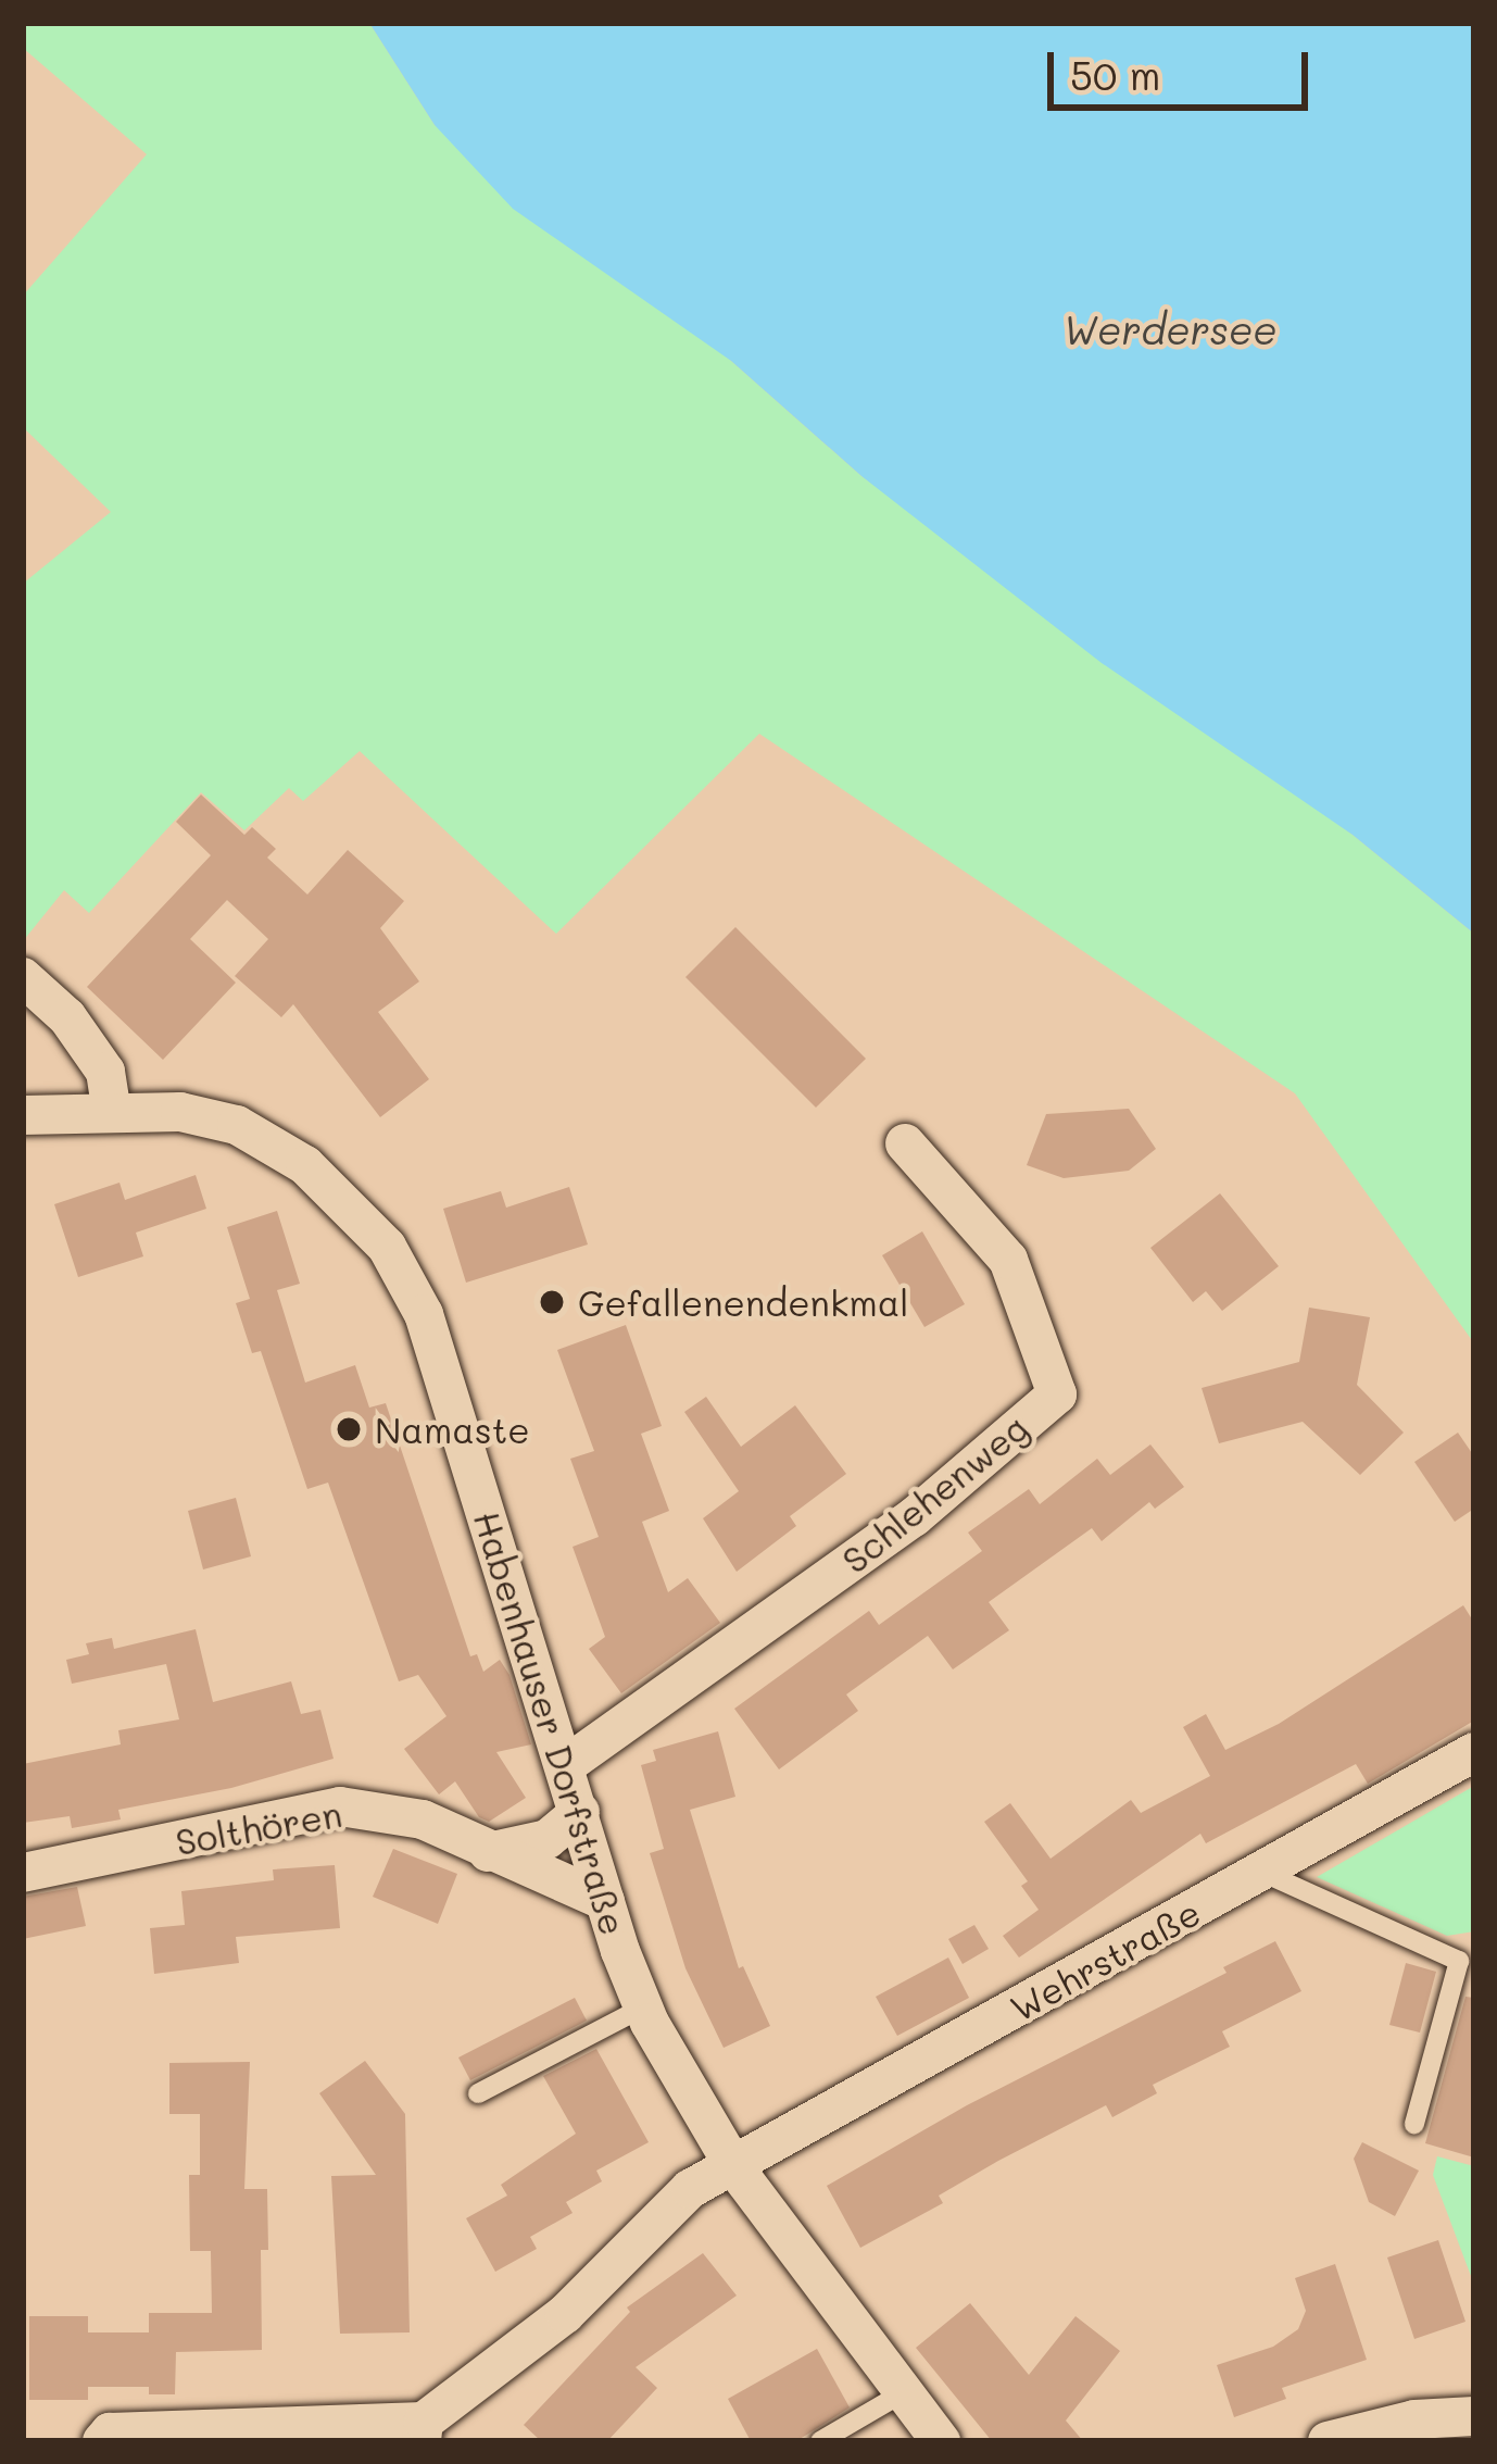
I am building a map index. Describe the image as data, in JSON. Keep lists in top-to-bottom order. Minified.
{"streets":{"street":["Schlehenweg","Habenhauser Dorfstraße","Solthören","Wehrstraße"]},"crossings":[["Schlehenweg","Habenhauser Dorfstraße"],["Habenhauser Dorfstraße","Solthören"],["Habenhauser Dorfstraße","Wehrstraße"]],"water":["Werdersee"],"places":["Gefallenendenkmal","Namaste"],"scale_bar":"50 m"}
